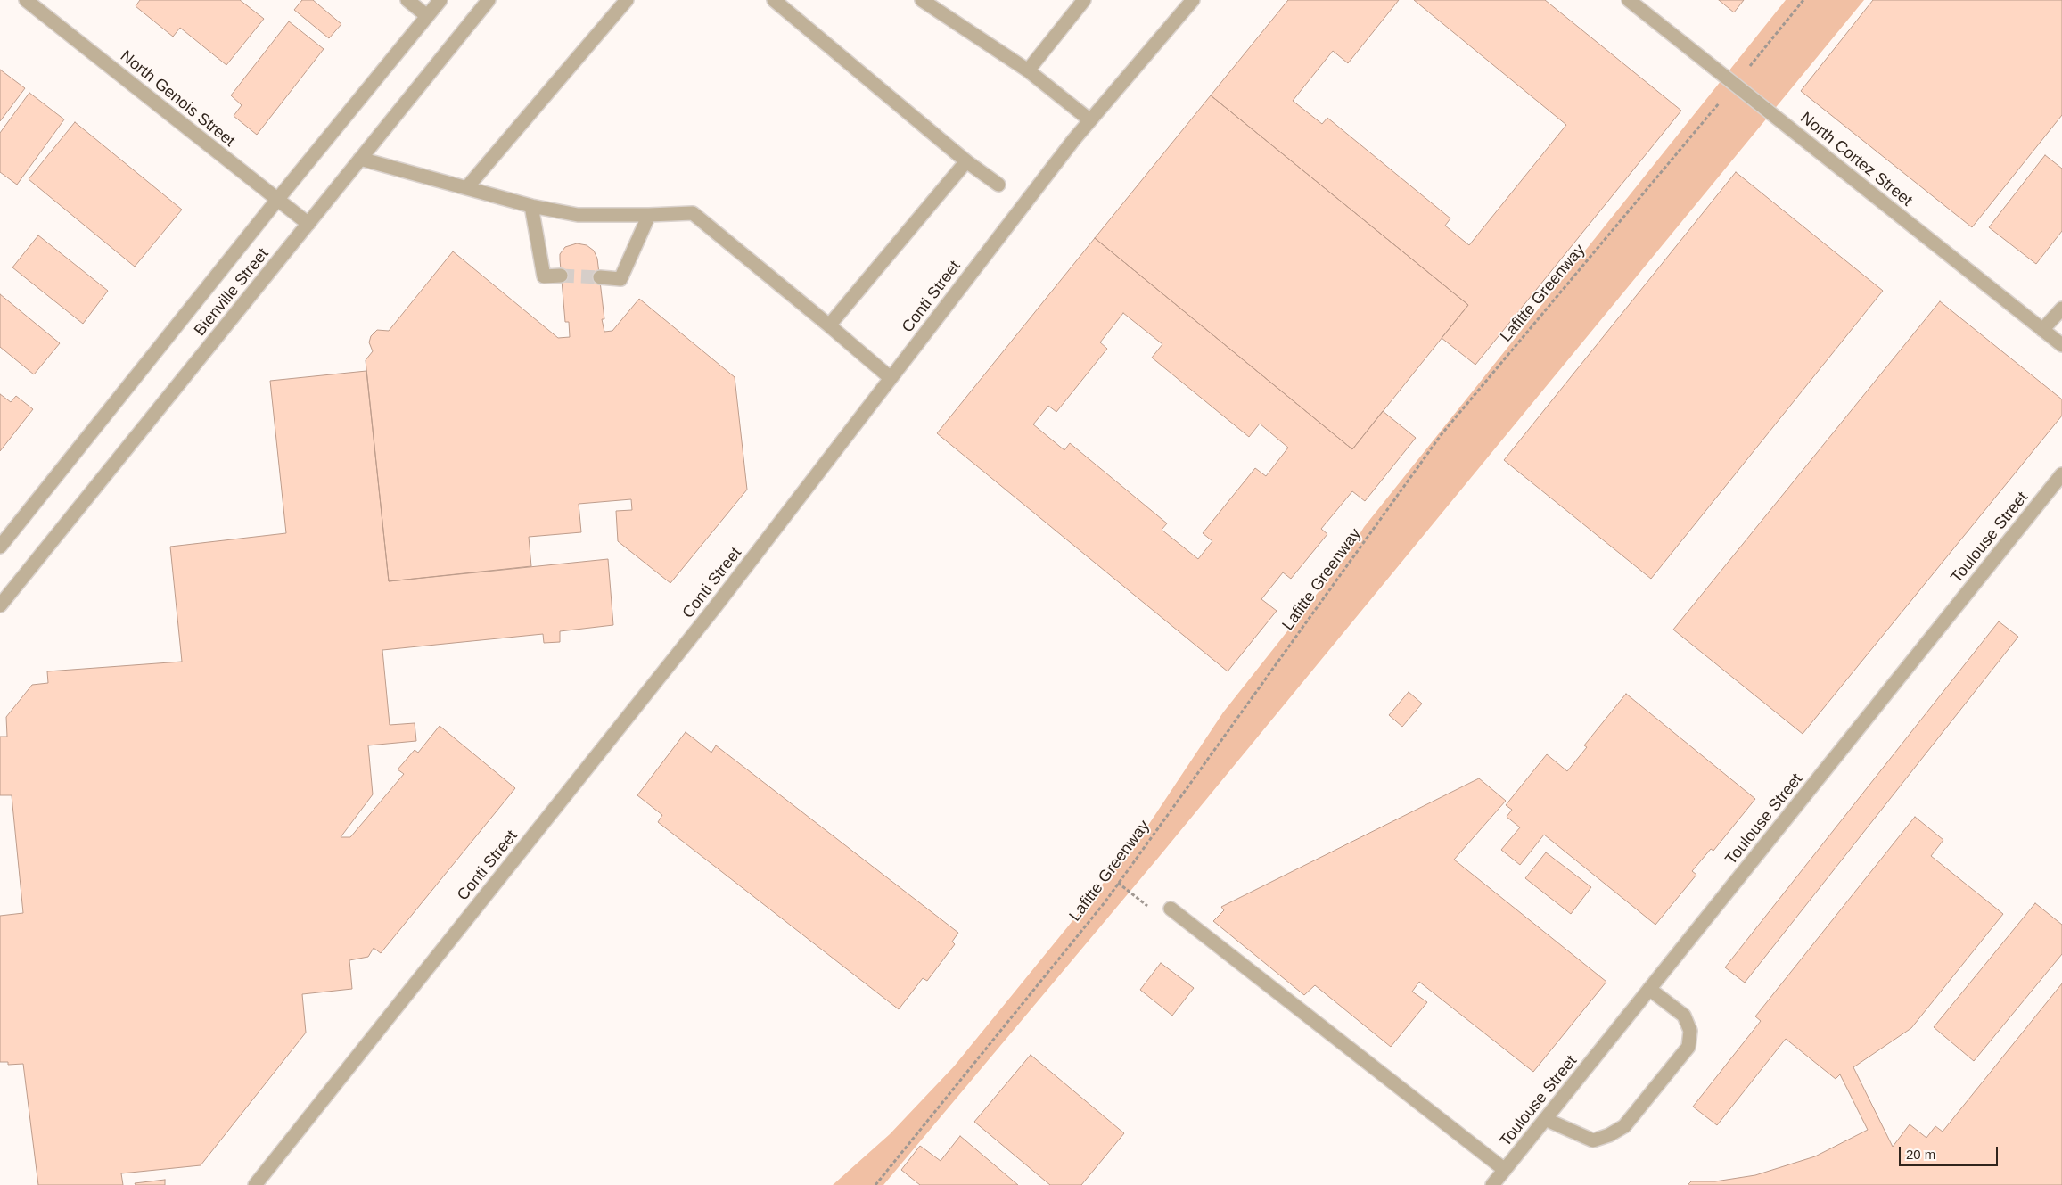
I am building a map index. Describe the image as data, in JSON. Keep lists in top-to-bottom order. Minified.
{"streets":{"street":["North Genois Street","North Cortez Street","Bienville Street","Conti Street","Toulouse Street"],"path":["Lafitte Greenway"]},"crossings":[["North Genois Street","Bienville Street"],["North Cortez Street","Lafitte Greenway"]],"scale_bar":"20 m"}
